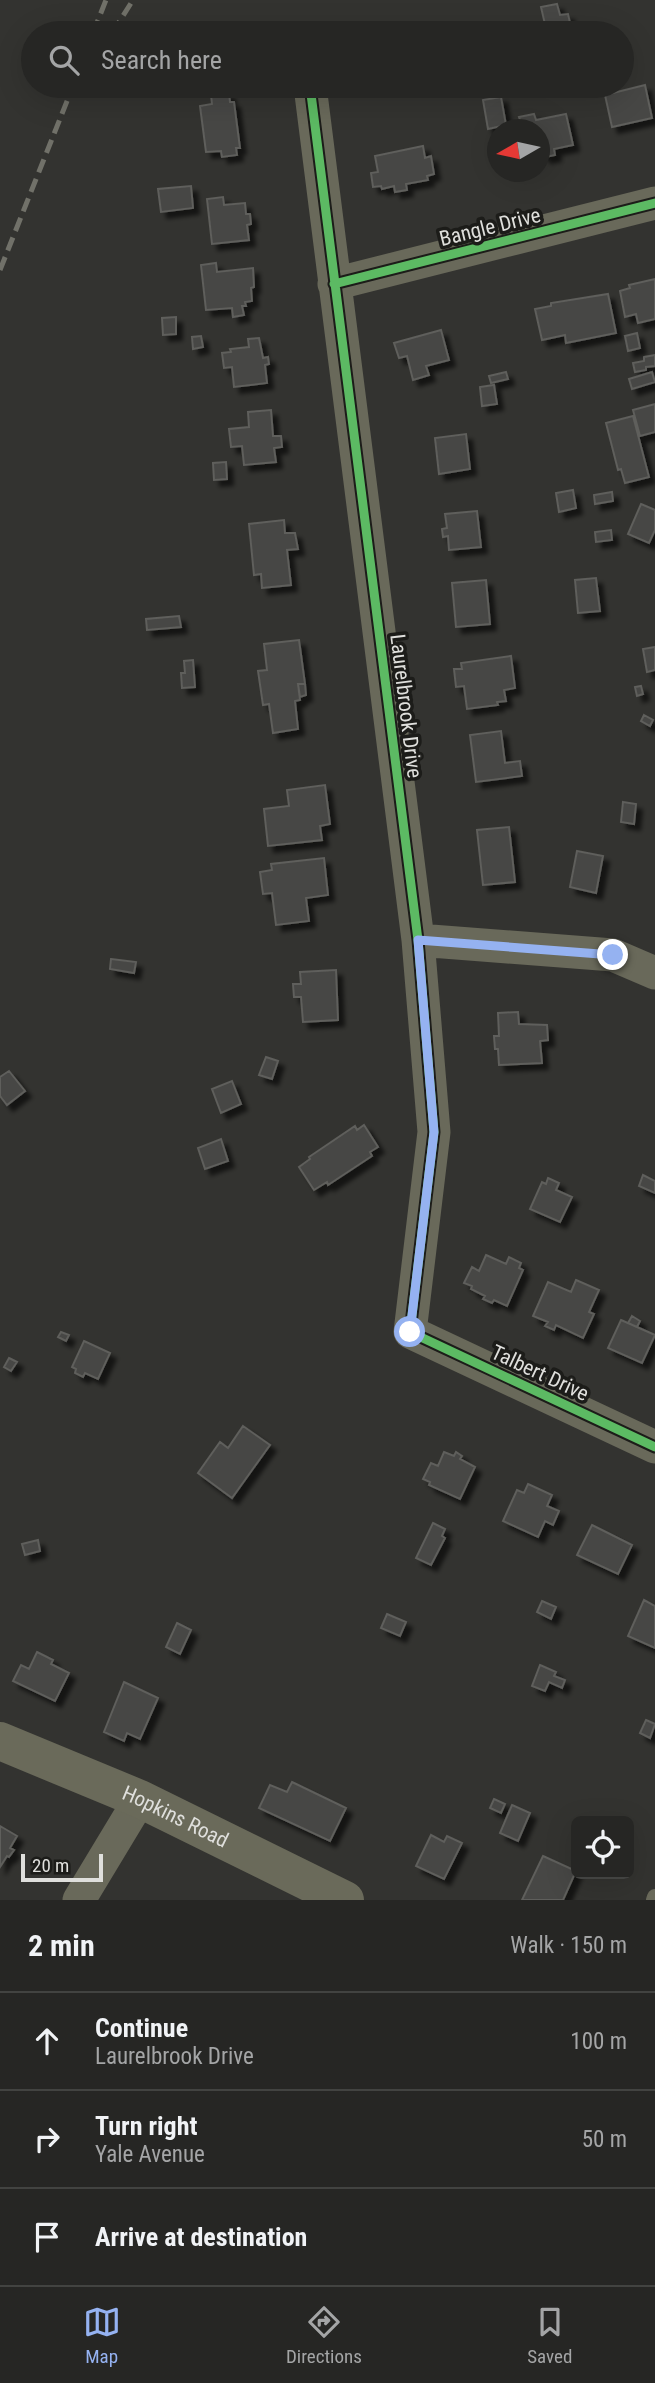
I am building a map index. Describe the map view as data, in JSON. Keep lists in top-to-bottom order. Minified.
{"streets":{"main road":["Hopkins Road"],"street":["Bangle Drive","Laurelbrook Drive","Talbert Drive"]},"crossings":[["Bangle Drive","Laurelbrook Drive"],["Laurelbrook Drive","Talbert Drive"]],"scale_bar":"20 m","north":"left","page":{"search":"Search here","scale":"20 m","heading":["2 min","Walk · 150 m"],"list":[["Continue","Laurelbrook Drive","100 m"],["Turn right","Yale Avenue","50 m"],"Arrive at destination"],"nav":["Map","Directions","Saved"]}}
